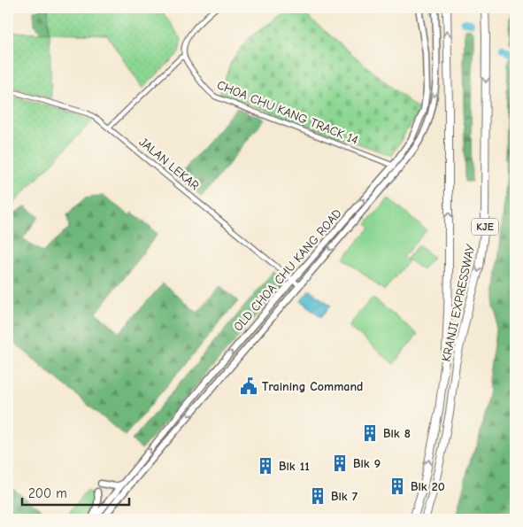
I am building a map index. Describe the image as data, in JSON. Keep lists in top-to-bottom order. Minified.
{"streets":{"highway":["KJE","KRANJI EXPRESSWAY"],"main road":["OLD CHOA CHU KANG ROAD"],"street":["CHOA CHU KANG TRACK 14","JALAN LEKAR"]},"crossings":[["CHOA CHU KANG TRACK 14","OLD CHOA CHU KANG ROAD"],["JALAN LEKAR","OLD CHOA CHU KANG ROAD"]],"places":{"public building":["Training Command"],"building":["Blk 8","Blk 9","Blk 11","Blk 20","Blk 7"]},"scale_bar":"200 m"}
